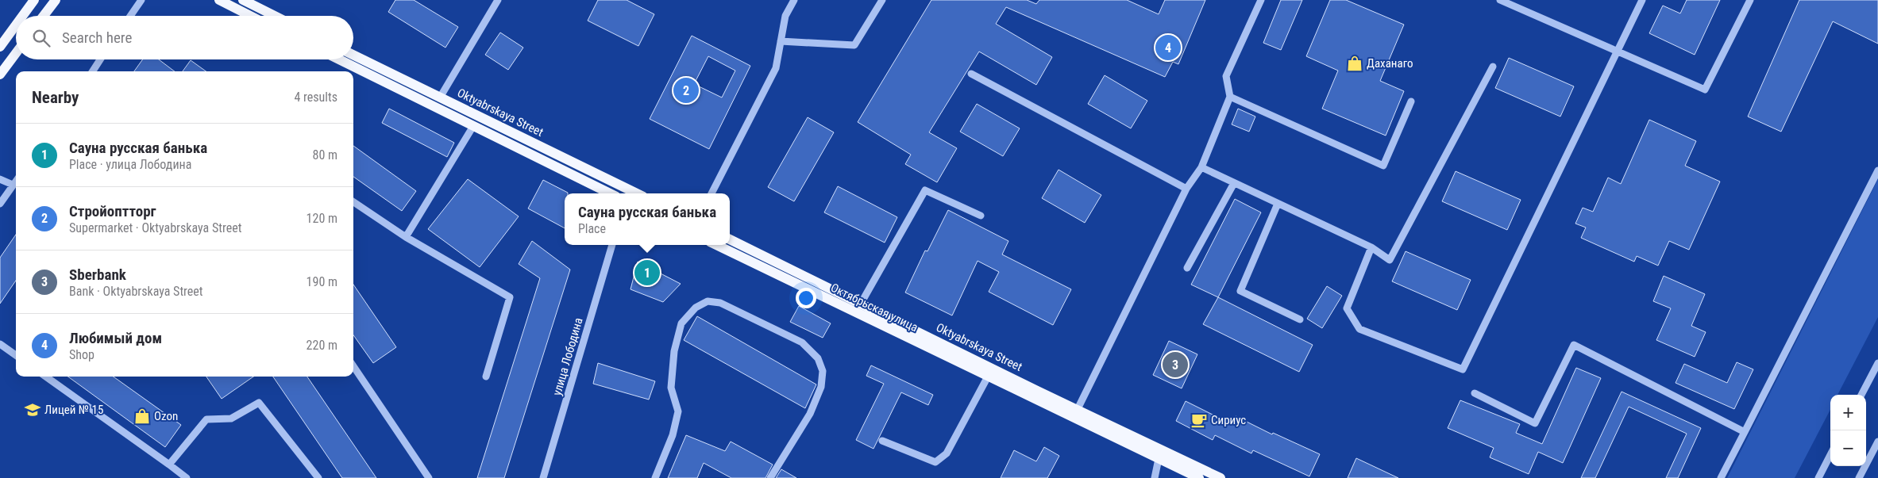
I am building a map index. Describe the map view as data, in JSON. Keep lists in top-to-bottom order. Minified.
{"streets":{"main road":["Oktyabrskaya Street","Октябрьская улица"],"street":["улица Лободина"]},"crossings":[["Oktyabrskaya Street","Октябрьская улица"]],"places":{"shop":["Даханаго","Ozon"],"school or university":["Лицей № 15"],"cafe":["Сириус"]},"page":{"search":"Search here","pins":["4","2","1","3"],"heading":["Nearby","4 results"],"list":[{"mark":"1","name":"Сауна русская банька","note":"Place · улица Лободина","value":"80 m"},{"mark":"2","name":"Стройоптторг","note":"Supermarket · Oktyabrskaya Street","value":"120 m"},{"mark":"3","name":"Sberbank","note":"Bank · Oktyabrskaya Street","value":"190 m"},{"mark":"4","name":"Любимый дом","note":"Shop","value":"220 m"}],"popup":["Сауна русская банька","Place"],"map_buttons":["+","−"]}}
